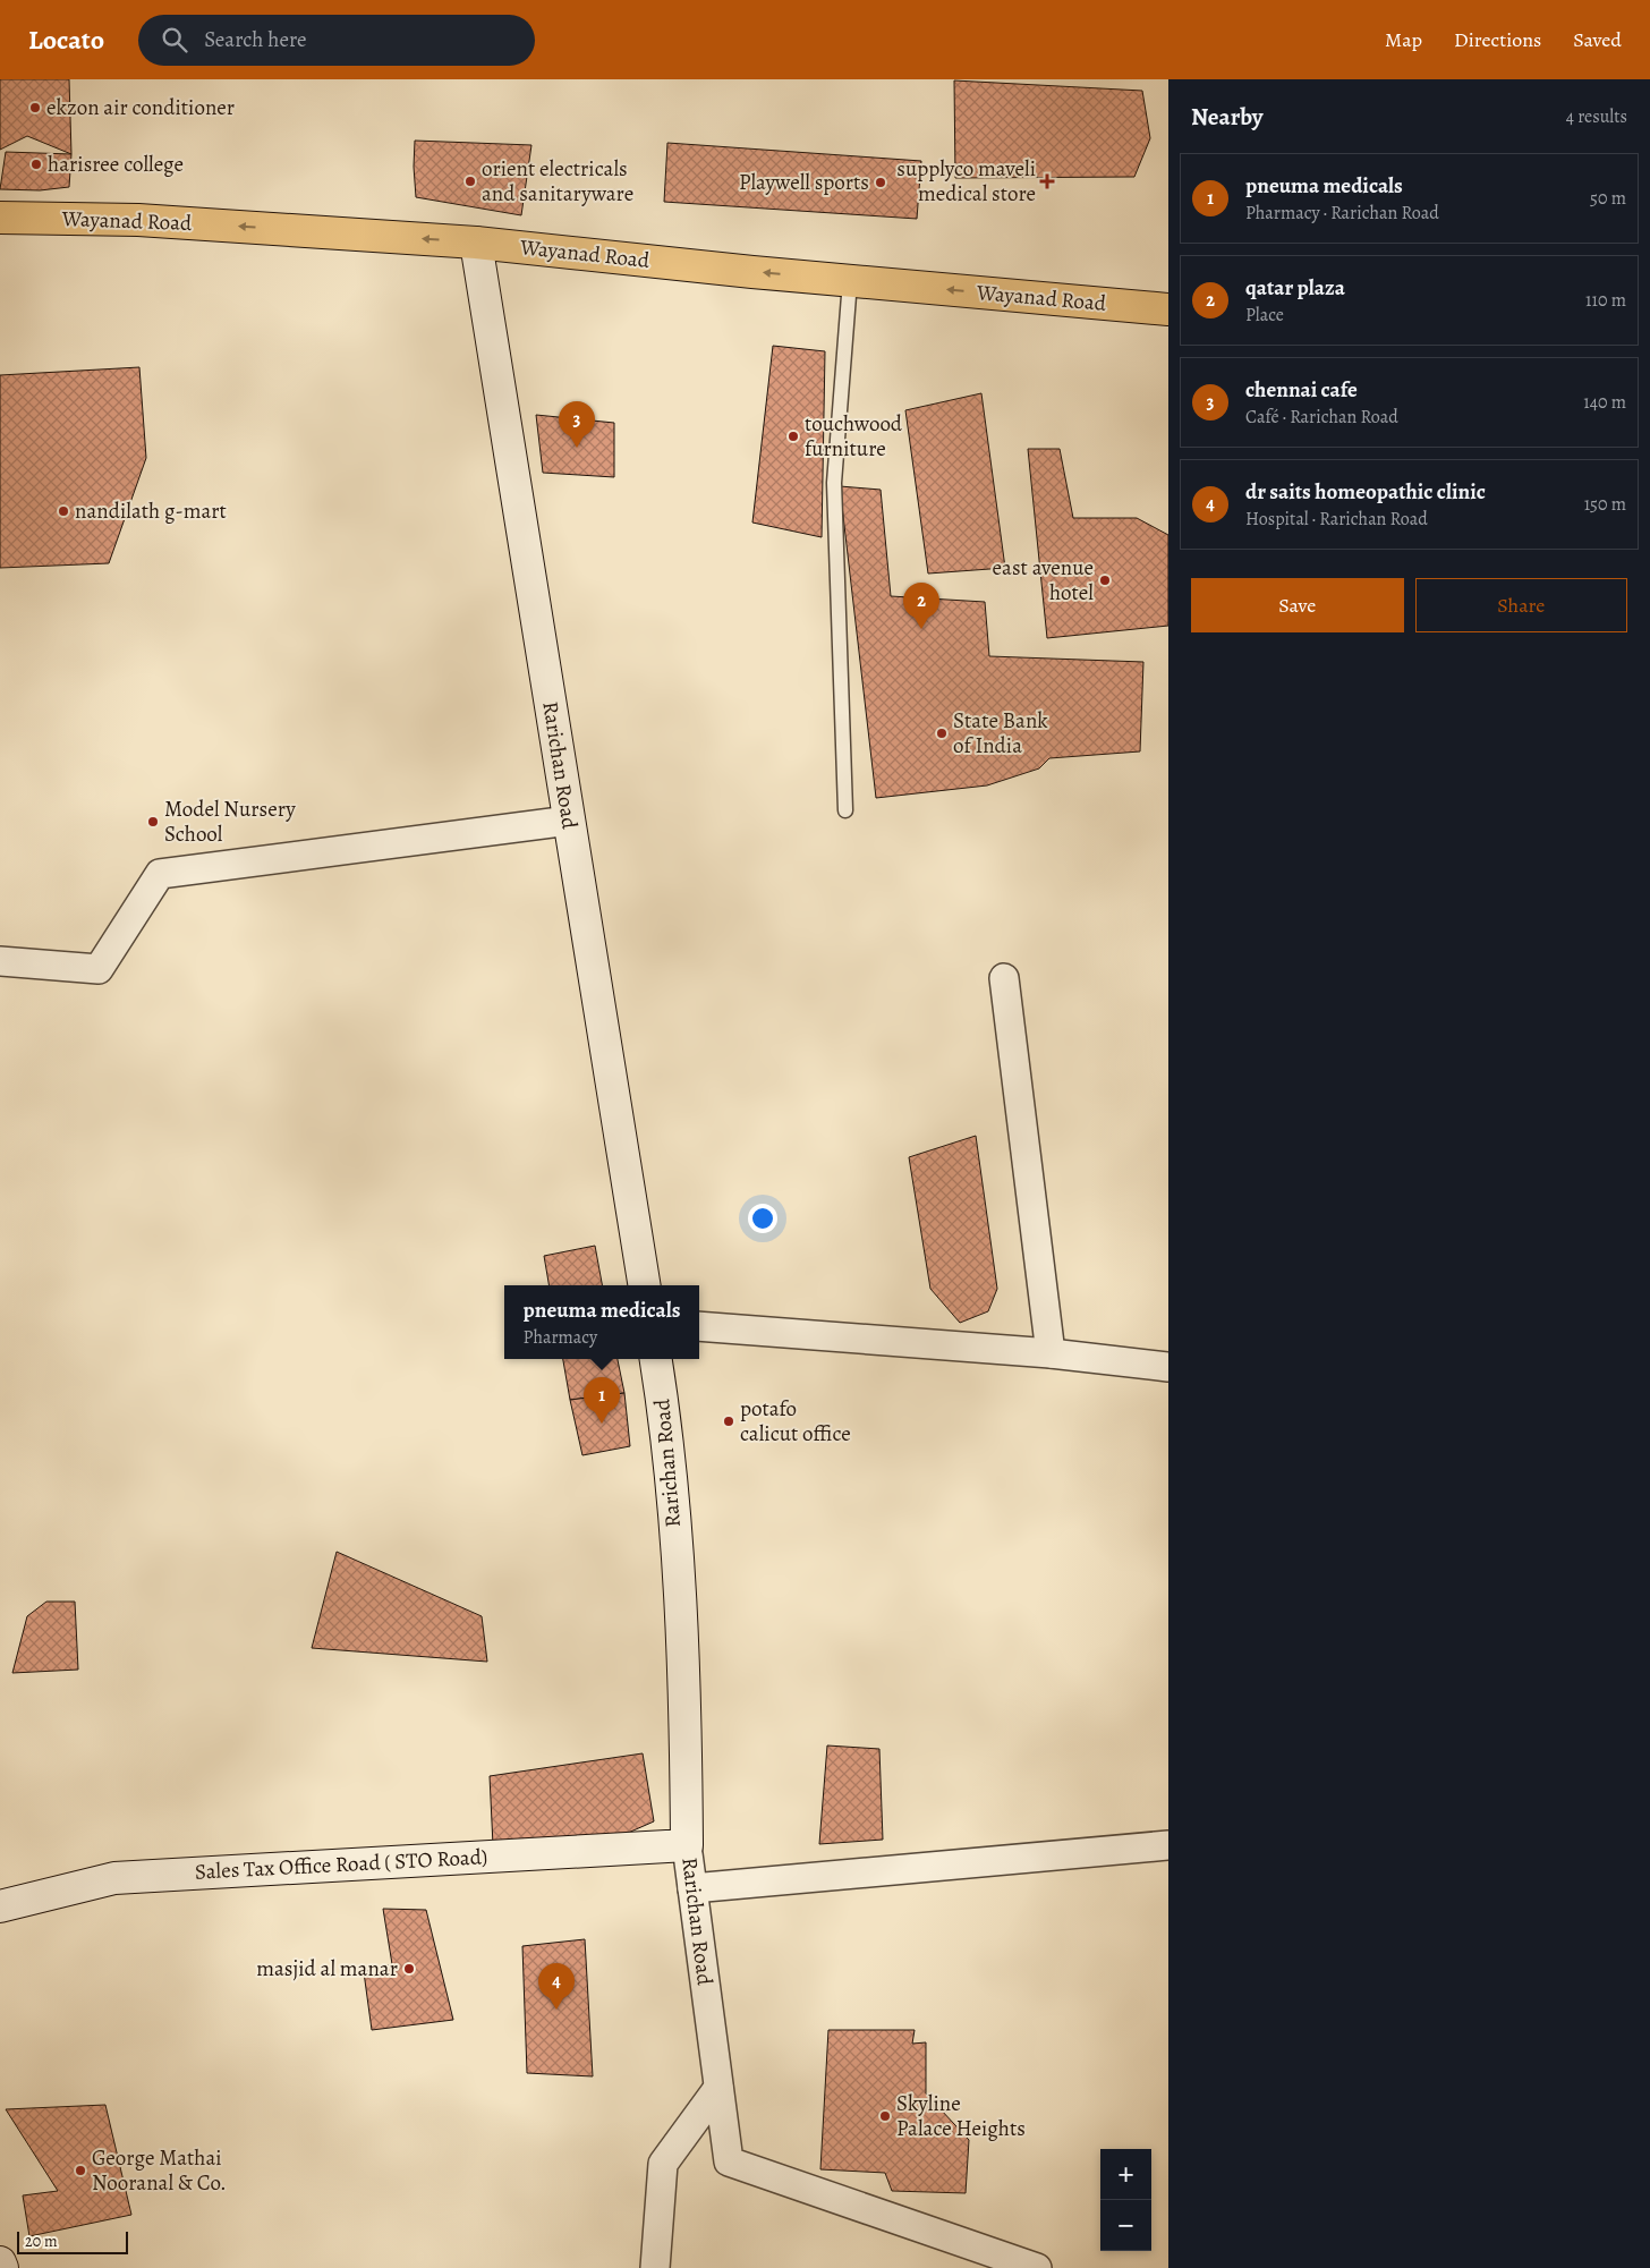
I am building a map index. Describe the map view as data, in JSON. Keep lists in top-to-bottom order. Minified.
{"streets":{"main road":["Wayanad Road"],"street":["Rarichan Road","Sales Tax Office Road ( STO Road)"]},"crossings":[["Wayanad Road","Rarichan Road"],["Rarichan Road","Sales Tax Office Road ( STO Road)"]],"one_way":["Wayanad Road"],"places":{"other":["ekzon air conditioner","harisree college","orient electricals and sanitaryware","Playwell sports","touchwood furniture","nandilath g-mart","east avenue hotel","State Bank of India","Model Nursery School","potafo calicut office","masjid al manar","Skyline Palace Heights","George Mathai Nooranal & Co."],"health":["supplyco maveli medical store"]},"scale_bar":"20 m","page":{"header":"Locato","search":"Search here","nav":["Map","Directions","Saved"],"heading":["Nearby","4 results"],"list":[{"mark":"1","name":"pneuma medicals","note":"Pharmacy · Rarichan Road","value":"50 m"},{"mark":"2","name":"qatar plaza","note":"Place","value":"110 m"},{"mark":"3","name":"chennai cafe","note":"Café · Rarichan Road","value":"140 m"},{"mark":"4","name":"dr saits homeopathic clinic","note":"Hospital · Rarichan Road","value":"150 m"}],"pins":["3","2","1","4"],"buttons":["Save","Share"],"popup":["pneuma medicals","Pharmacy"],"map_buttons":["+","−"],"scale":"20 m"}}
